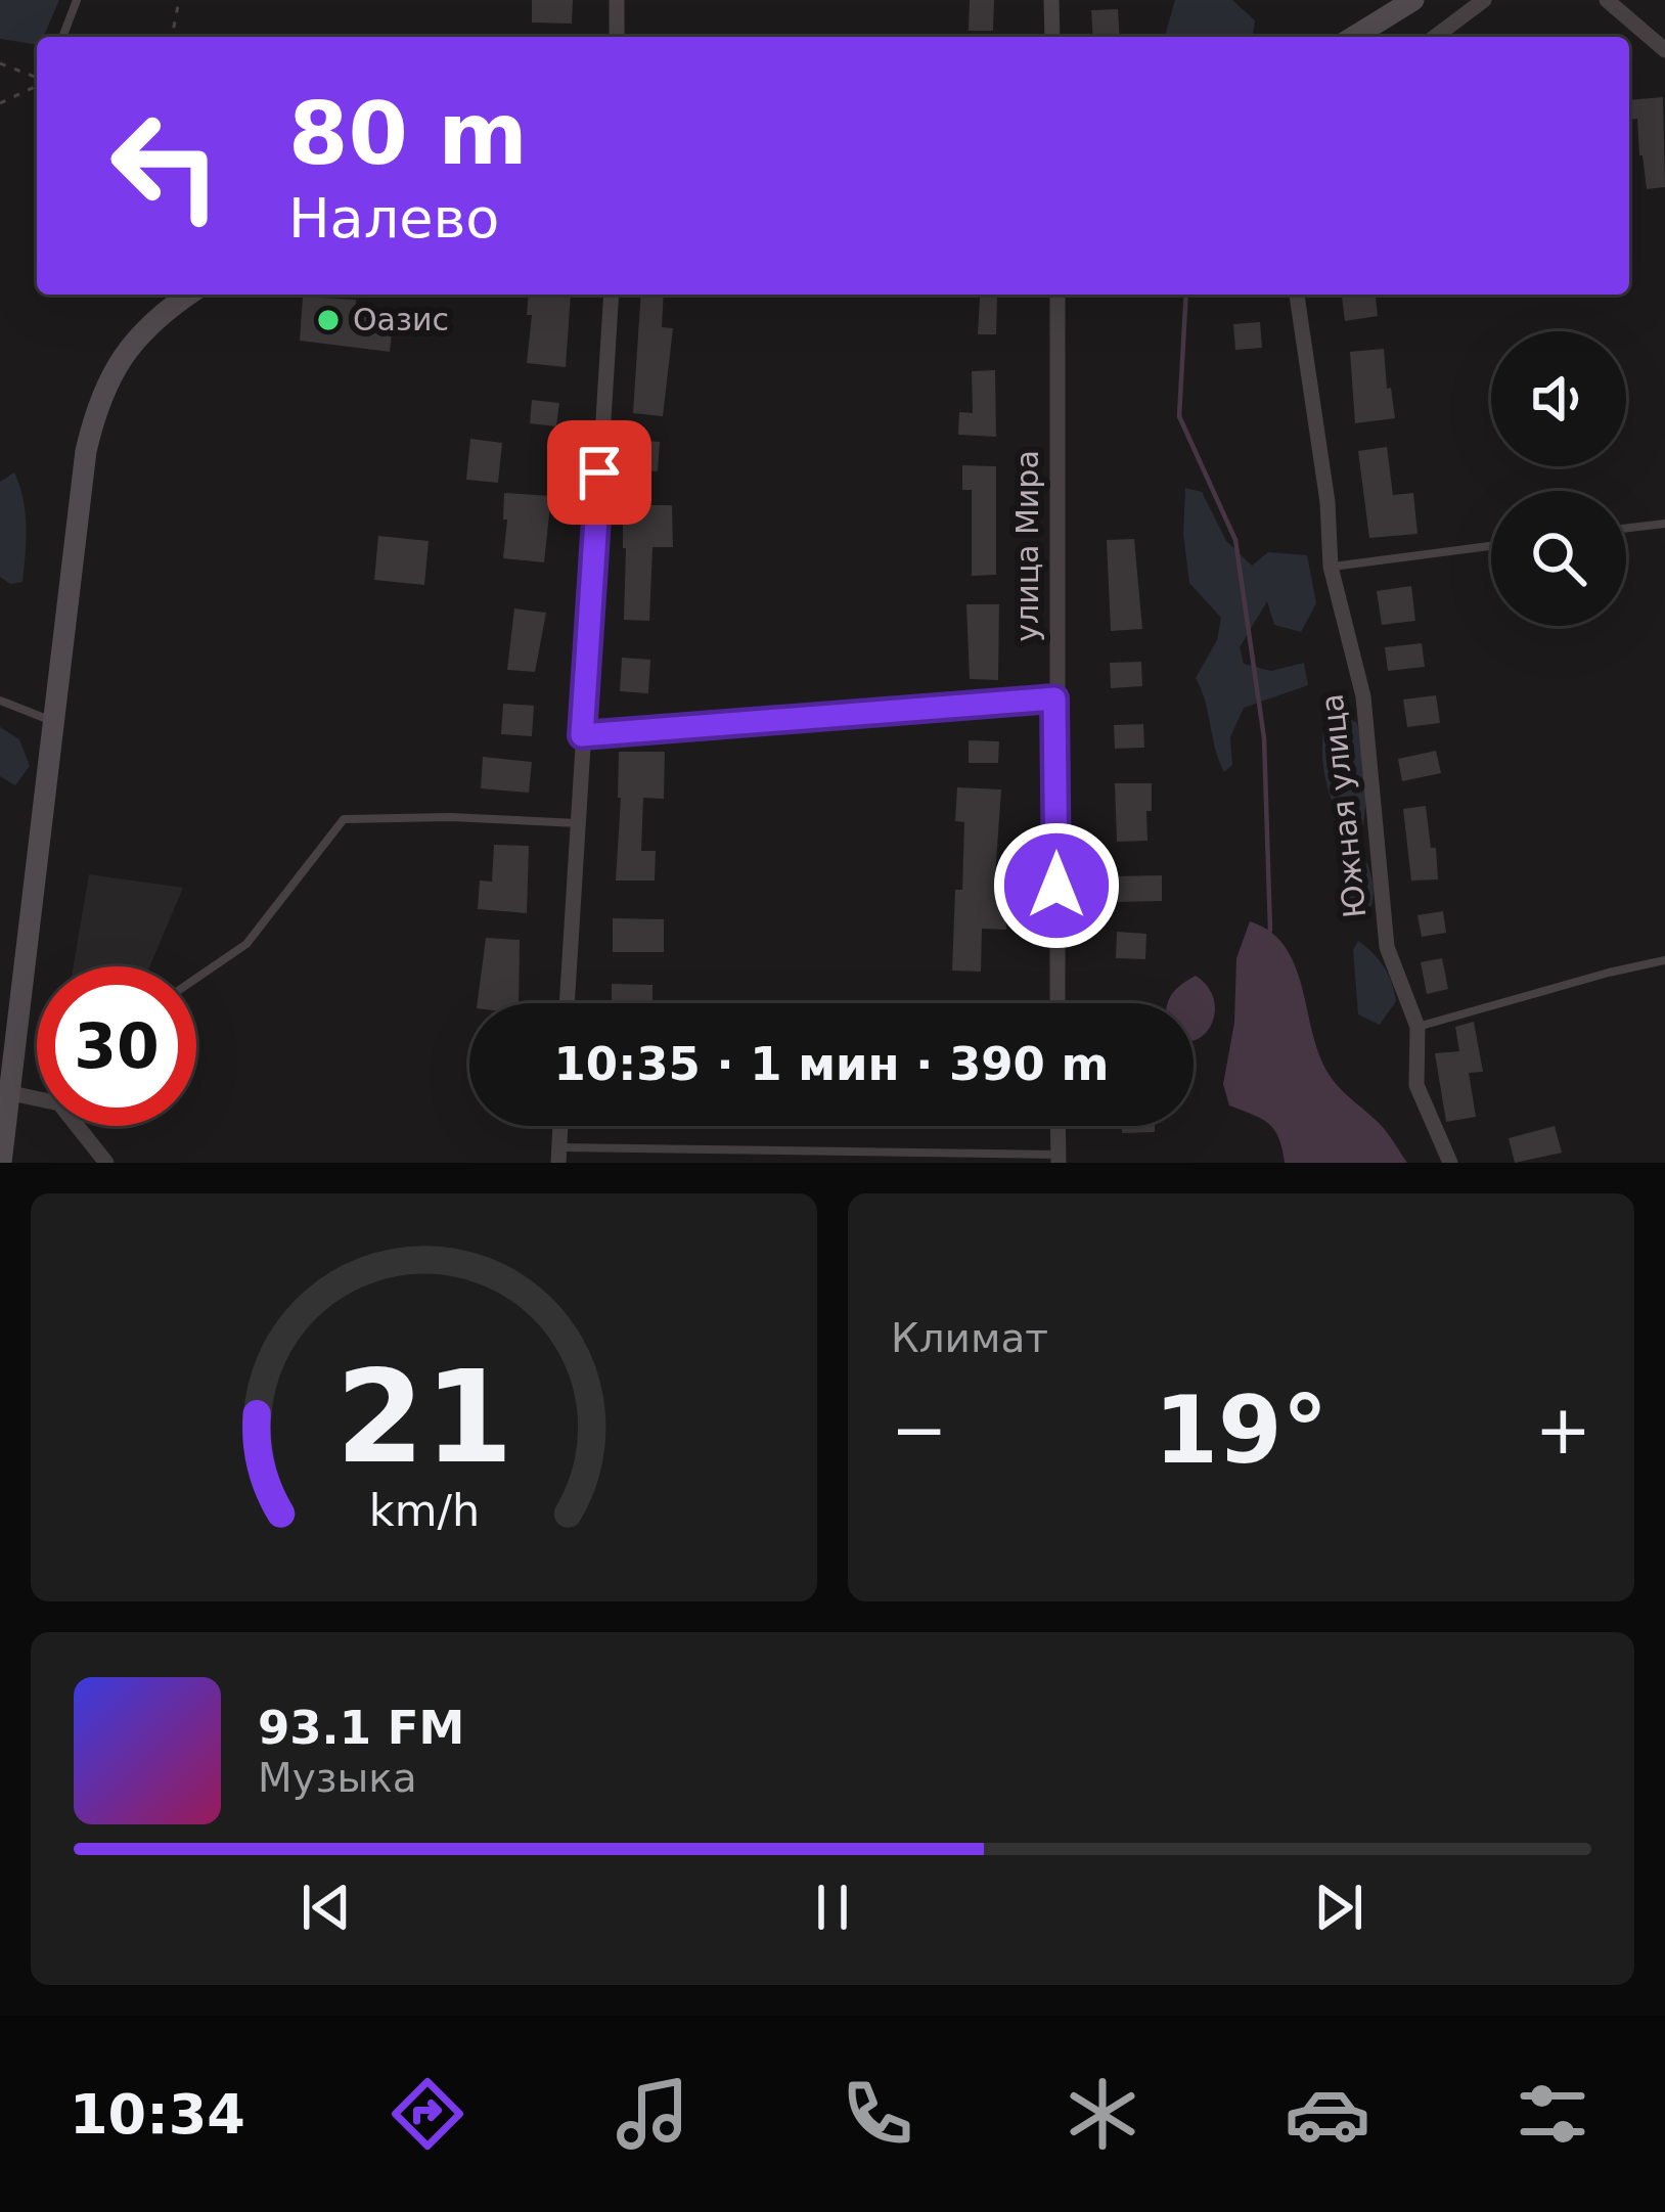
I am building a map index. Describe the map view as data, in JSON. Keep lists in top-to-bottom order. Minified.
{"streets":{"street":["улица Мира","Южная улица"]},"places":["Оазис"],"page":{"turn":["80 m","Налево"],"limit":"30","trip":"10:35 · 1 мин · 390 m","tile":"Климат","heat":["−","19°","+"],"song":["93.1 FM","Музыка"],"tabs":"10:34","gauge":["21","km/h"]}}
